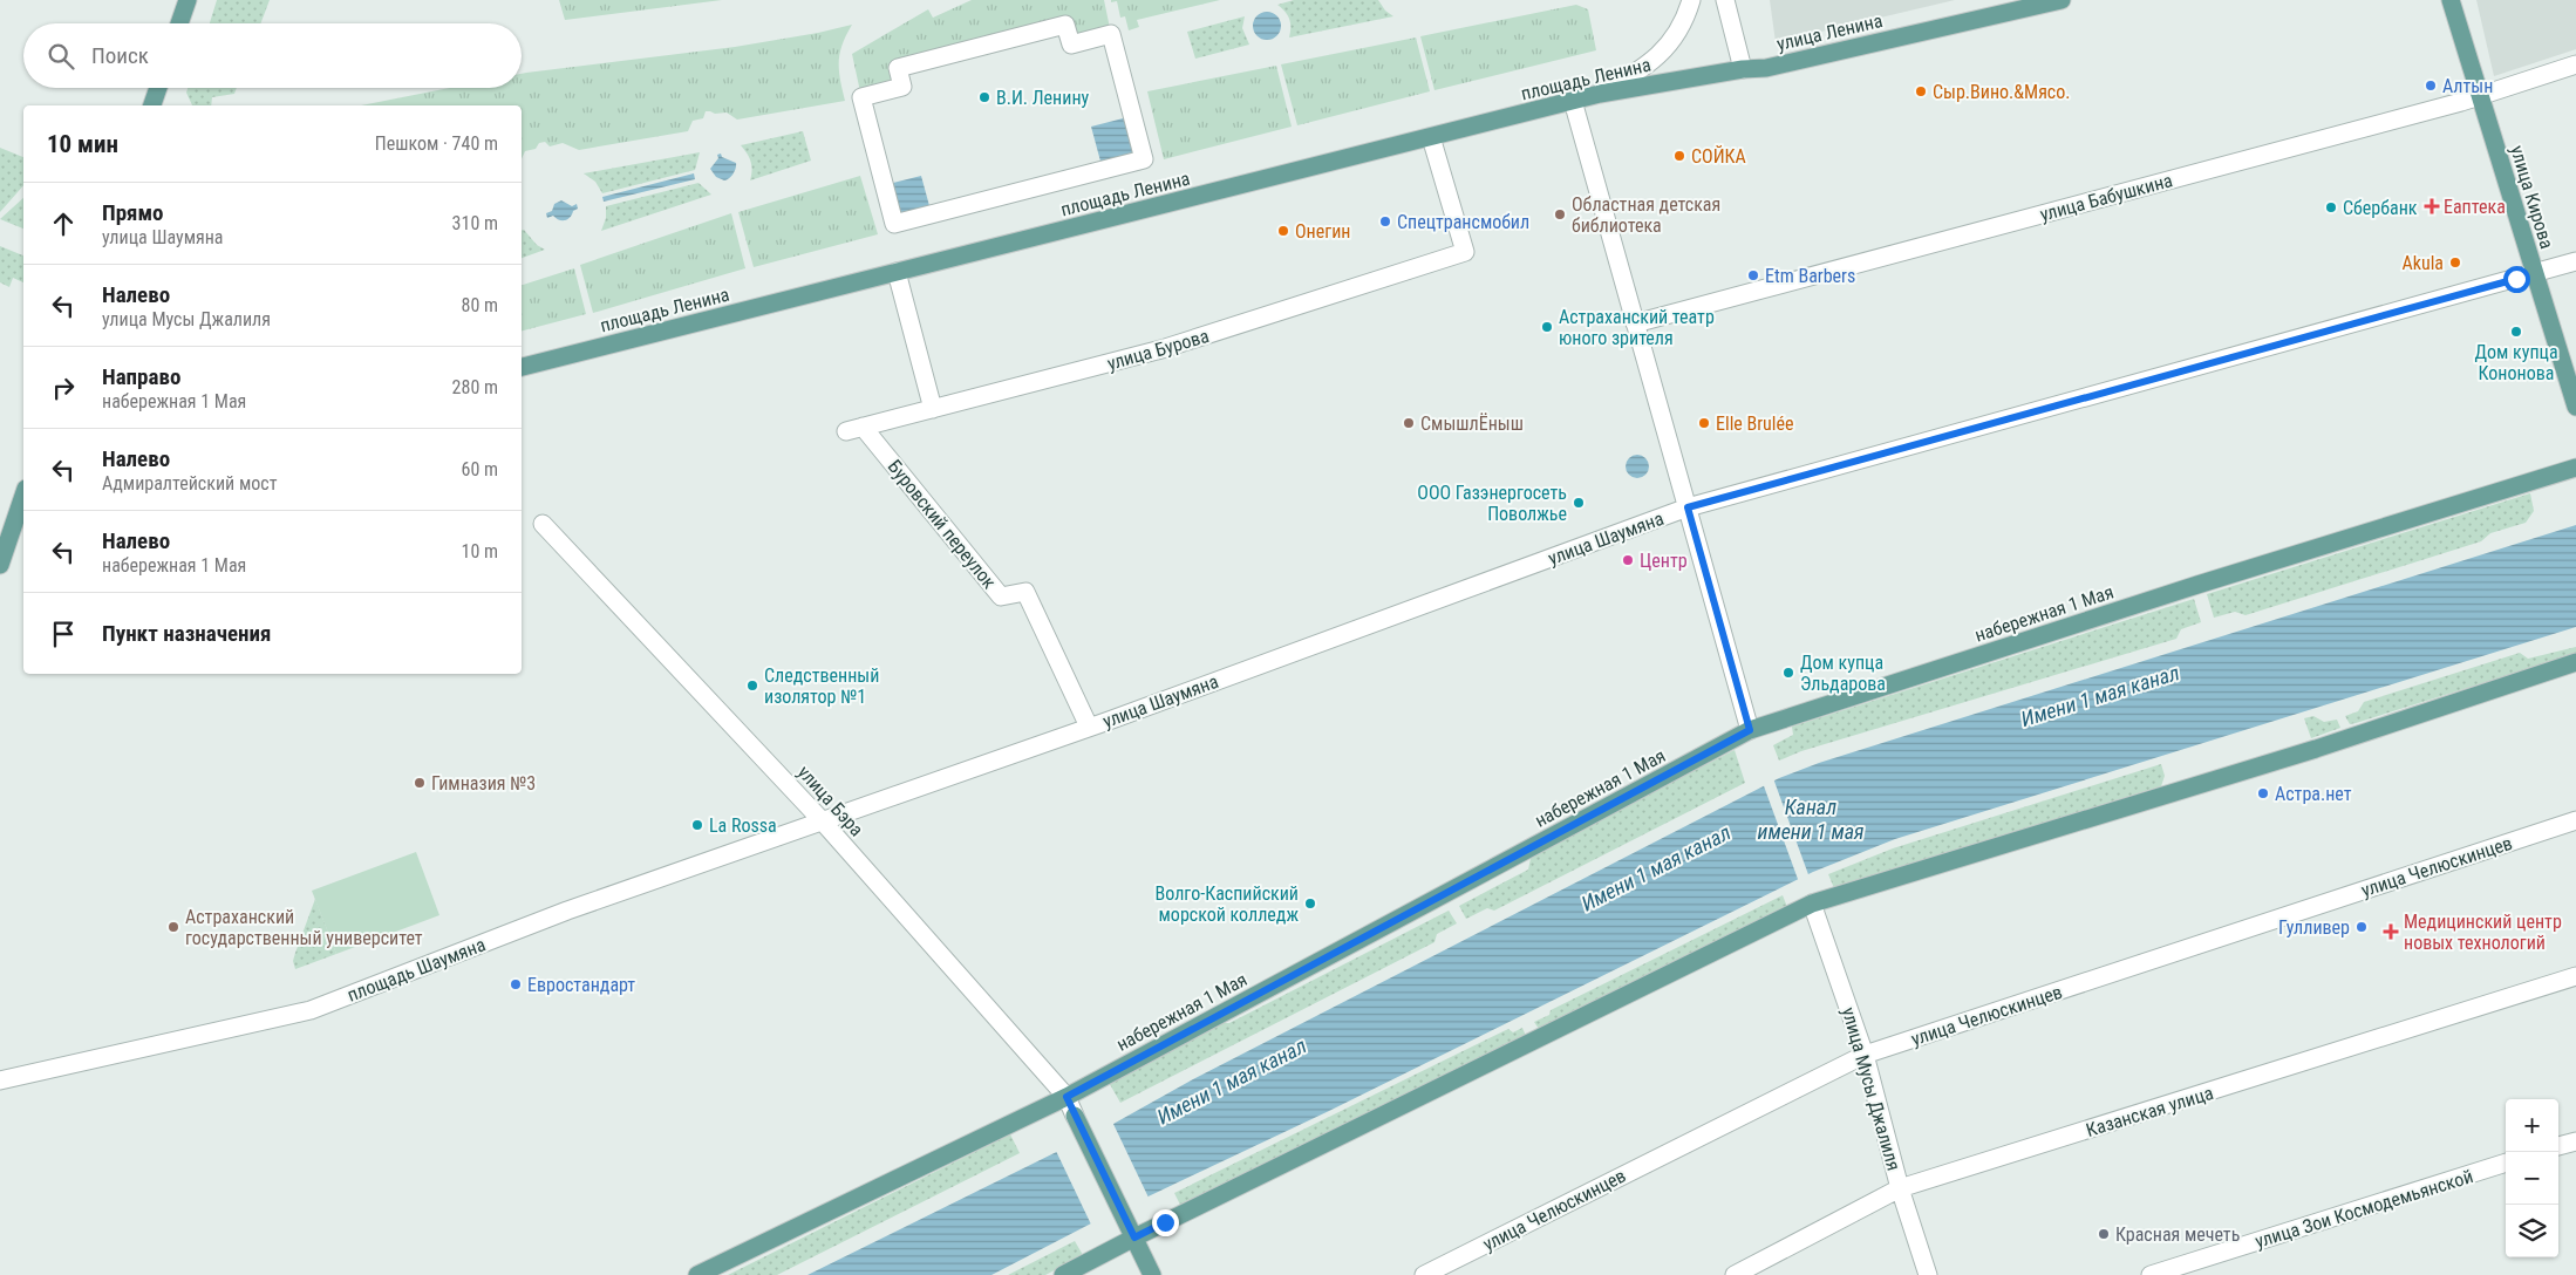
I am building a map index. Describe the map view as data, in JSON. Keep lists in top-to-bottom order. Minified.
{"streets":{"main road":["улица Ленина","площадь Ленина","улица Кирова","набережная 1 Мая"],"street":["улица Бабушкина","улица Бурова","Буровский переулок","улица Шаумяна","улица Бэра","улица Челюскинцев","площадь Шаумяна","улица Мусы Джалиля","Казанская улица","улица Зои Космодемьянской"]},"crossings":[["улица Ленина","площадь Ленина"],["площадь Ленина","улица Бурова"],["улица Бабушкина","улица Кирова"],["улица Кирова","улица Шаумяна"],["улица Бурова","Буровский переулок"],["Буровский переулок","улица Шаумяна"],["улица Шаумяна","улица Бэра"],["улица Шаумяна","площадь Шаумяна"],["набережная 1 Мая","улица Бэра"],["улица Бэра","площадь Шаумяна"],["улица Челюскинцев","улица Мусы Джалиля"],["улица Мусы Джалиля","Казанская улица"]],"water":["Имени 1 мая канал","Канал имени 1 мая"],"places":{"other":["Алтын","Сыр.Вино.&Мясо.","В.И. Ленину","СОЙКА","Сбербанк","Областная детская библиотека","Спецтрансмобил","Онегин","Akula","Etm Barbers","Астраханский театр юного зрителя","Дом купца Кононова","СмышлЁныш","Elle Brulée","ООО Газэнергосеть Поволжье","Центр","Дом купца Эльдарова","Следственный изолятор №1","Гимназия №3","Астра.нет","La Rossa","Волго-Каспийский морской колледж","Астраханский государственный университет","Гулливер","Евроcтандарт","Красная мечеть"],"health":["Еаптека","Медицинский центр новых технологий"]},"page":{"search":"Поиск","heading":["10 мин","Пешком · 740 m"],"list":[["Прямо","улица Шаумяна","310 m"],["Налево","улица Мусы Джалиля","80 m"],["Направо","набережная 1 Мая","280 m"],["Налево","Адмиралтейский мост","60 m"],["Налево","набережная 1 Мая","10 m"],"Пункт назначения"],"map_buttons":["+","−"]}}
